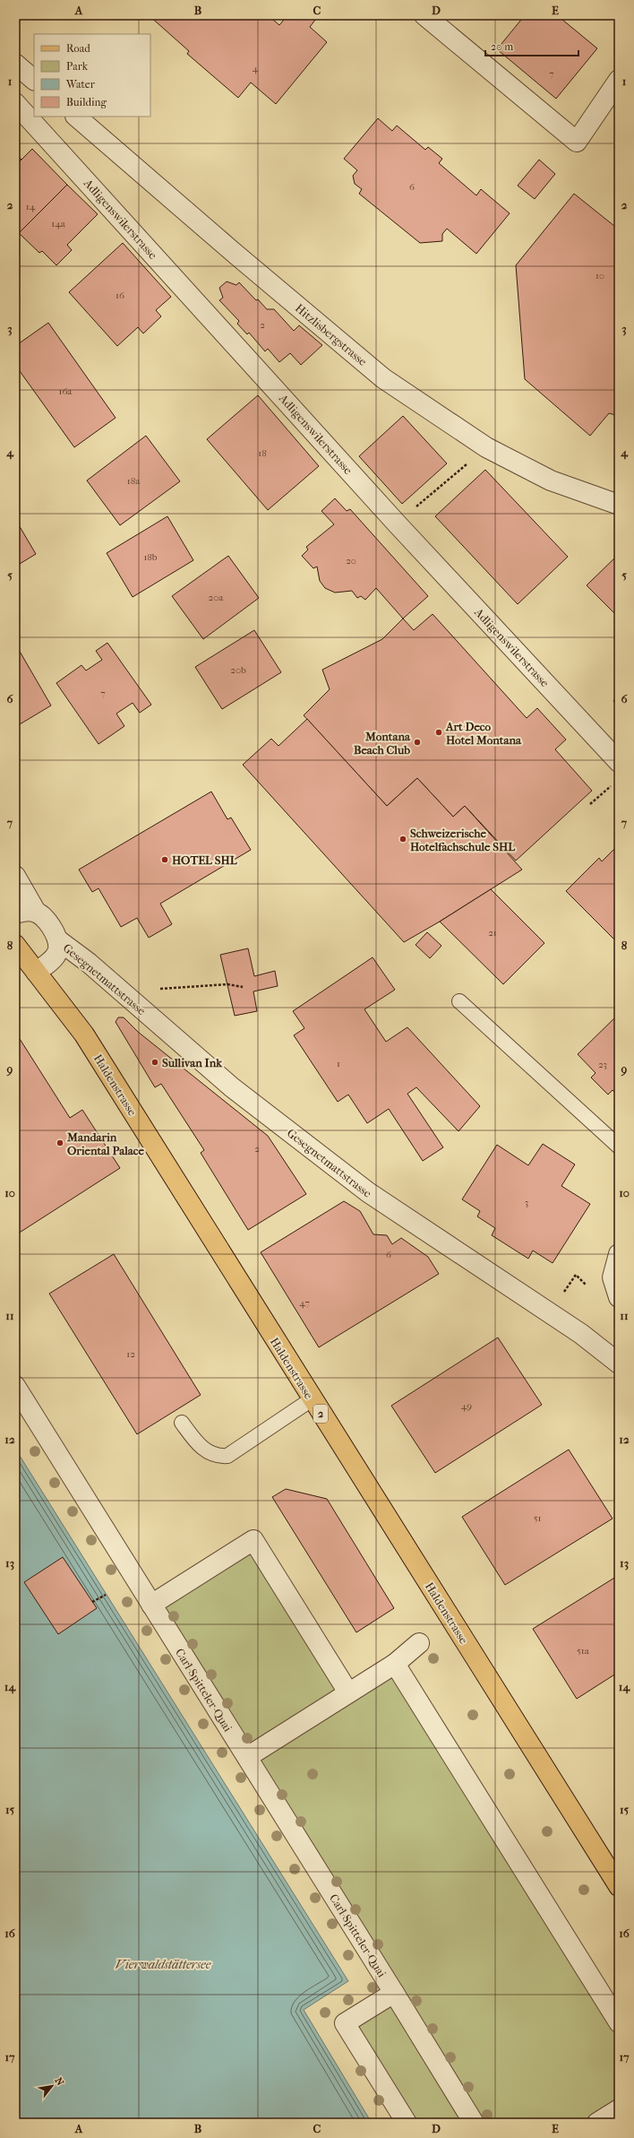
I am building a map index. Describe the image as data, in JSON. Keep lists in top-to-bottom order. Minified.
{"streets":{"main road":["Haldenstrasse","2"],"street":["Adligenswilerstrasse","Hitzlisbergstrasse","Gesegnetmattstrasse","Carl-Spitteler-Quai"]},"water":["Vierwaldstättersee"],"places":["Art Deco Hotel Montana","Montana Beach Club","Schweizerische Hotelfachschule SHL","HOTEL SHL","Sullivan Ink","Mandarin Oriental Palace"],"house_numbers":["4","7","6","14","14a","10","16","2","16a","18","18a","18b","20","20a","20b","7","21","1","23","2","3","6","47","12","49","51","51a"],"legend":["Road","Park","Water","Building"],"scale_bar":"20 m","north":"top right","grid":{"columns":["A","B","C","D","E"],"rows":["1","2","3","4","5","6","7","8","9","10","11","12","13","14","15","16","17"]}}
